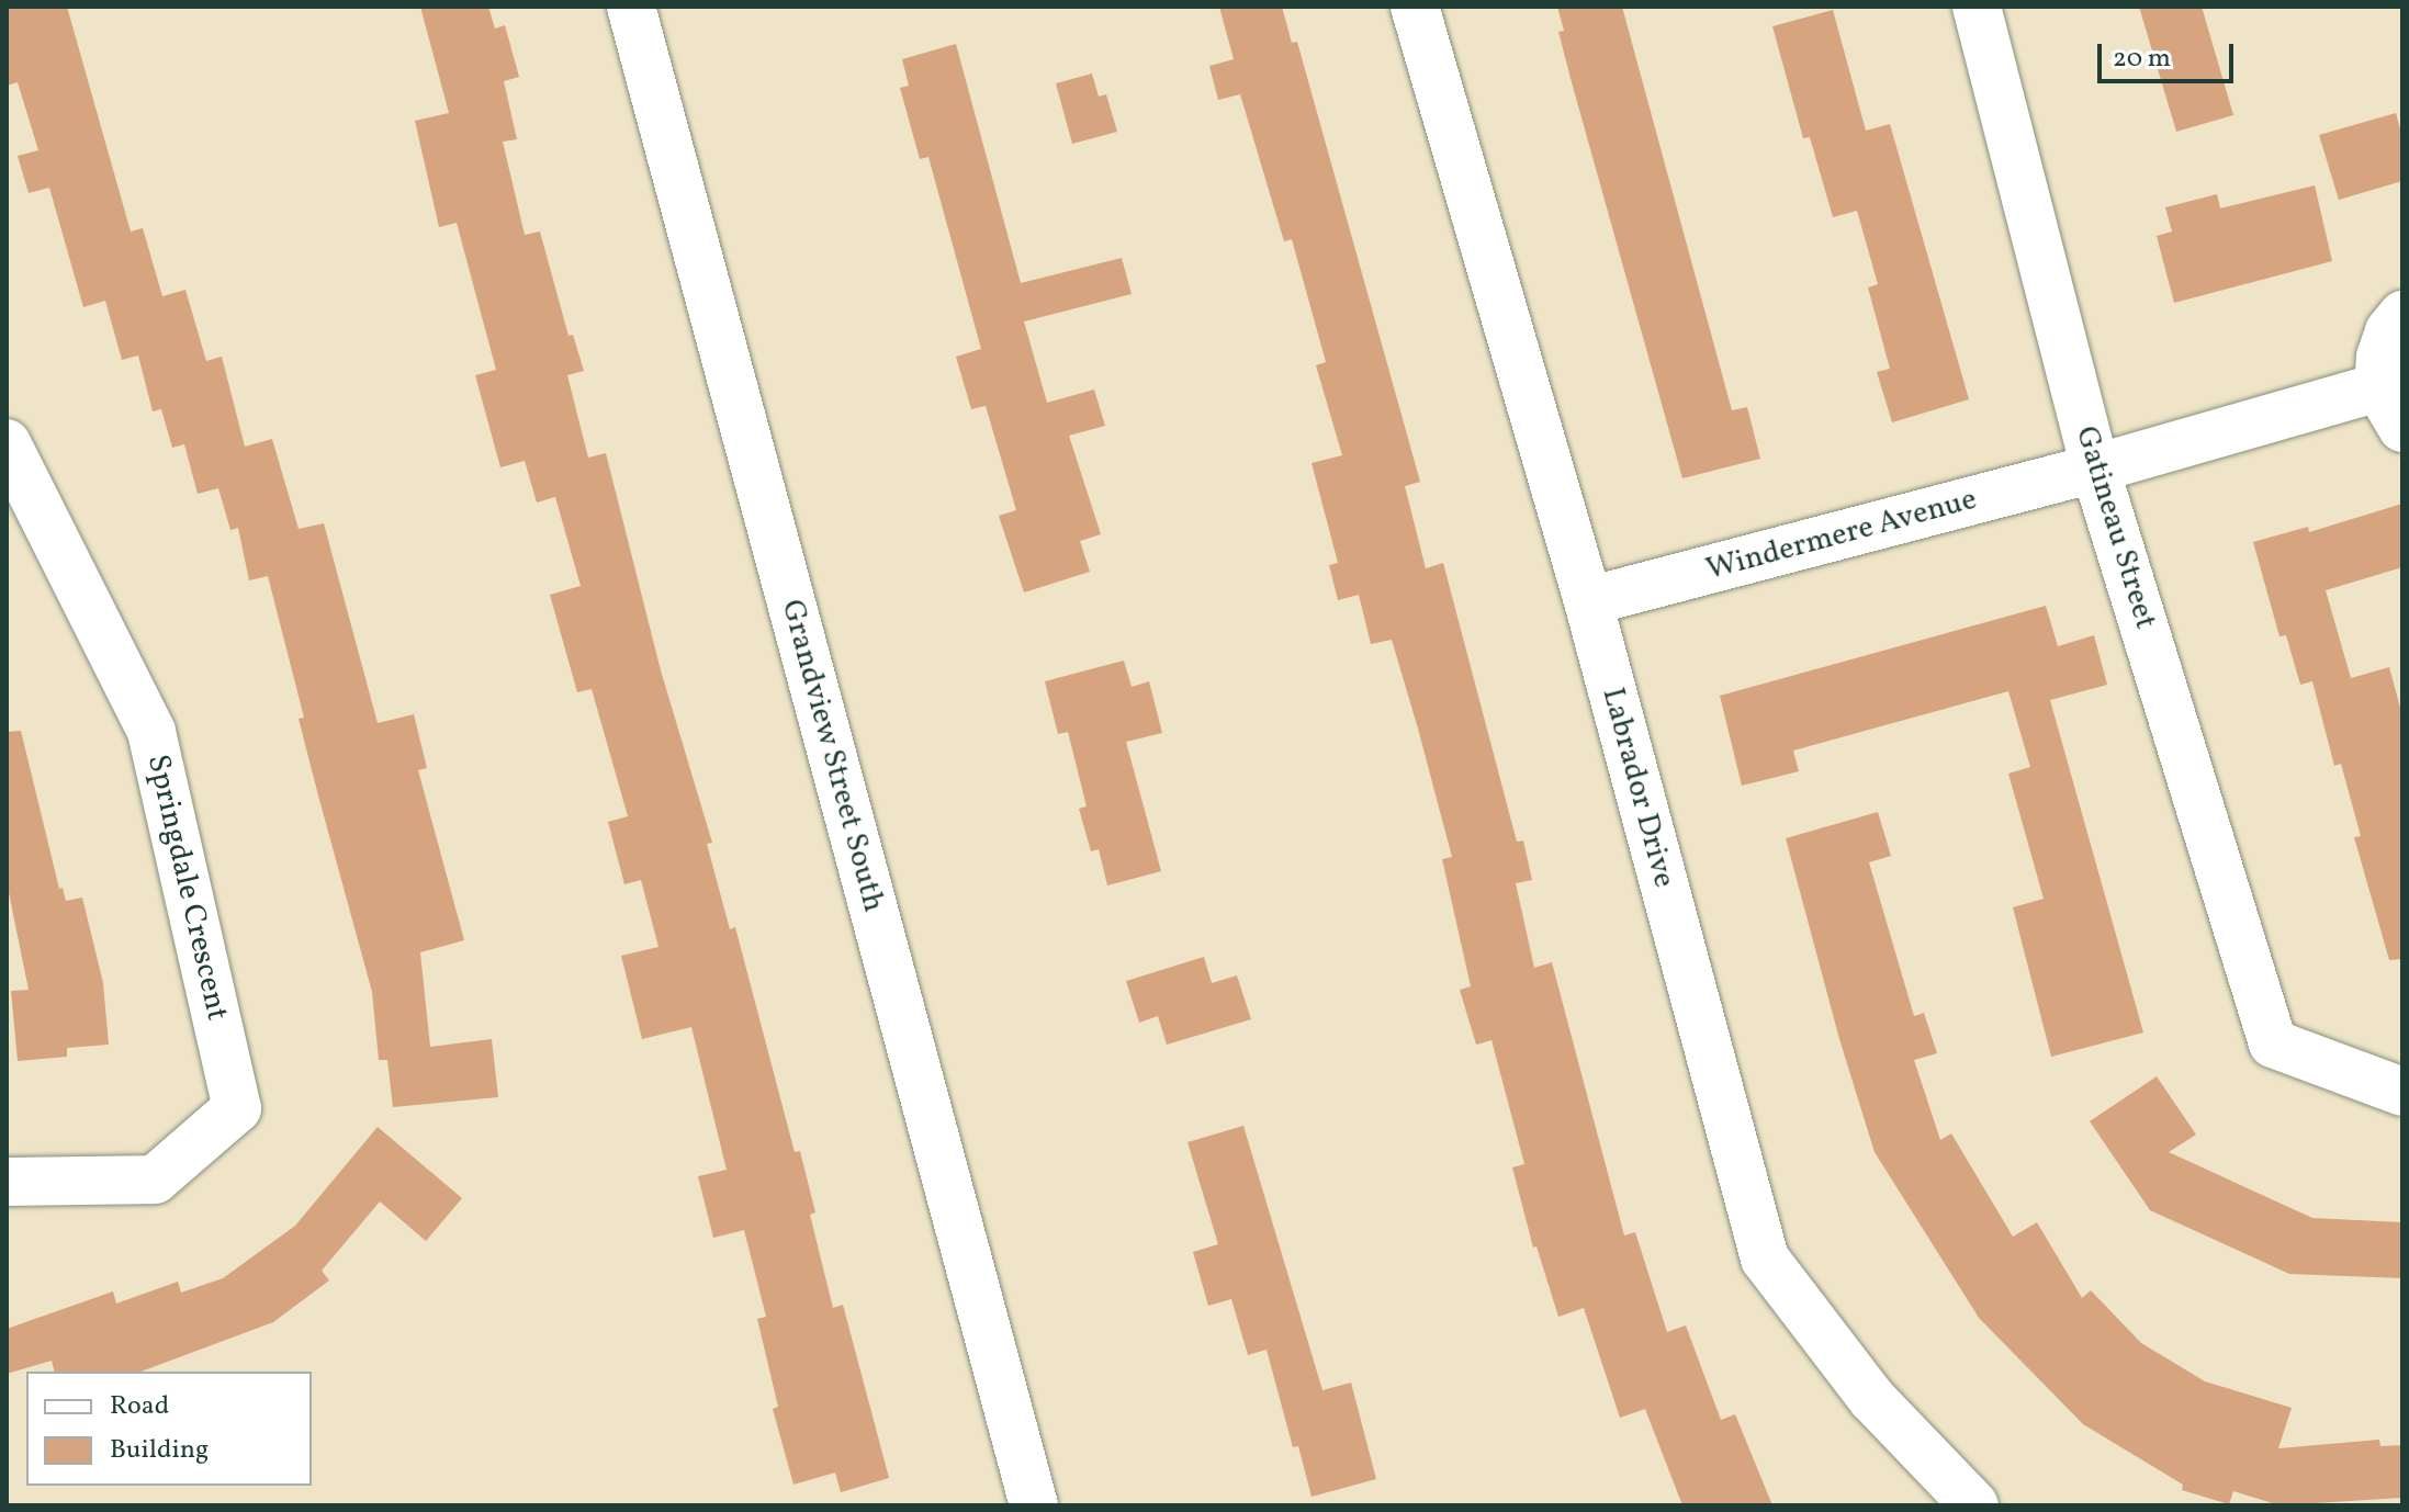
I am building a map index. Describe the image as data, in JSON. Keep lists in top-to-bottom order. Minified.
{"streets":{"street":["Gatineau Street","Windermere Avenue","Grandview Street South","Labrador Drive","Springdale Crescent"]},"crossings":[["Gatineau Street","Windermere Avenue"],["Windermere Avenue","Labrador Drive"]],"legend":["Road","Building"],"scale_bar":"20 m"}
